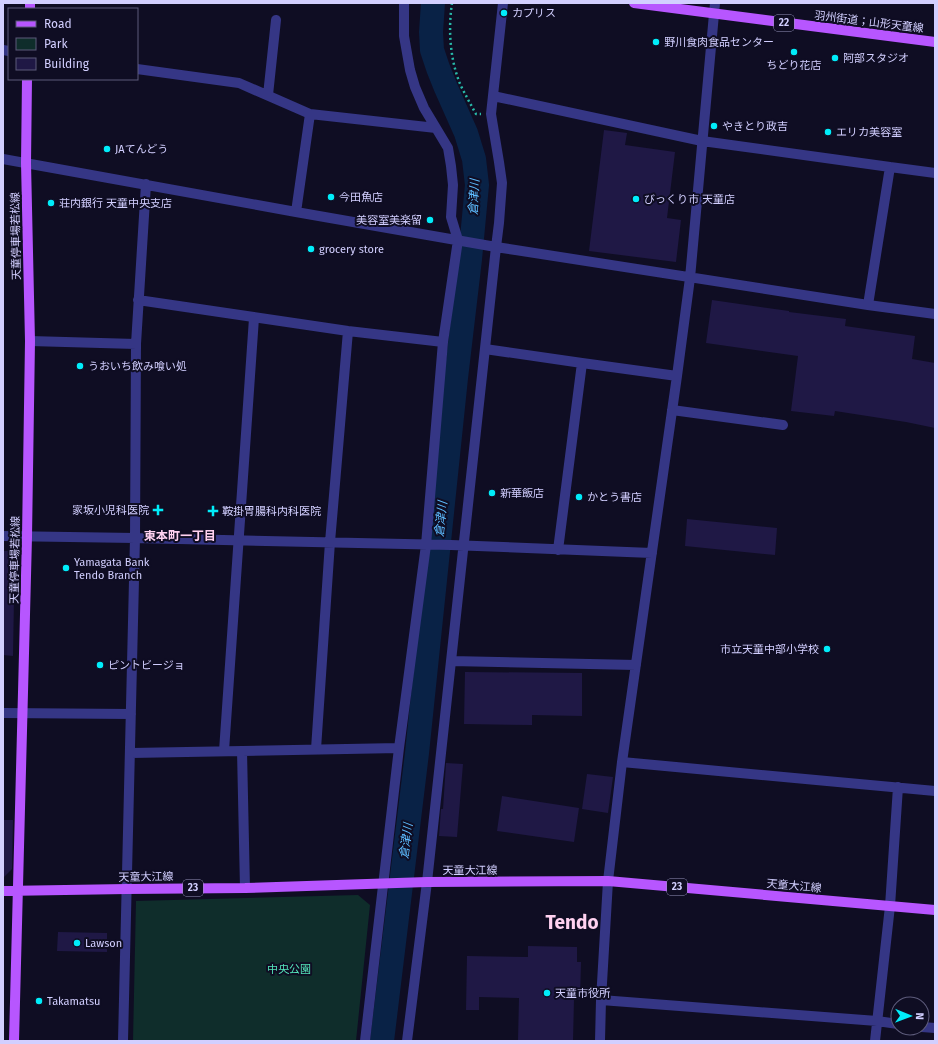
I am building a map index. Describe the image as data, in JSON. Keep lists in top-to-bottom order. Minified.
{"streets":{"main road":["羽州街道；山形天童線","22","天童停車場若松線","天童大江線","23"]},"crossings":[["天童停車場若松線","天童大江線"]],"districts":["東本町一丁目","Tendo"],"water":["倉津川"],"parks":["中央公園"],"places":{"other":["カプリス","野川食肉食品センター","ちどり花店","阿部スタジオ","やきとり政吉","エリカ美容室","JAてんどう","今田魚店","びっくり市 天童店","荘内銀行 天童中央支店","美容室美楽留","grocery store","うおいち飲み喰い処","新華飯店","かとう書店","Yamagata Bank Tendo Branch","市立天童中部小学校","ピントビージョ","Lawson","天童市役所","Takamatsu"],"health":["家坂小児科医院","鞍掛胃腸科内科医院"]},"legend":["Road","Park","Building"],"north":"right"}
